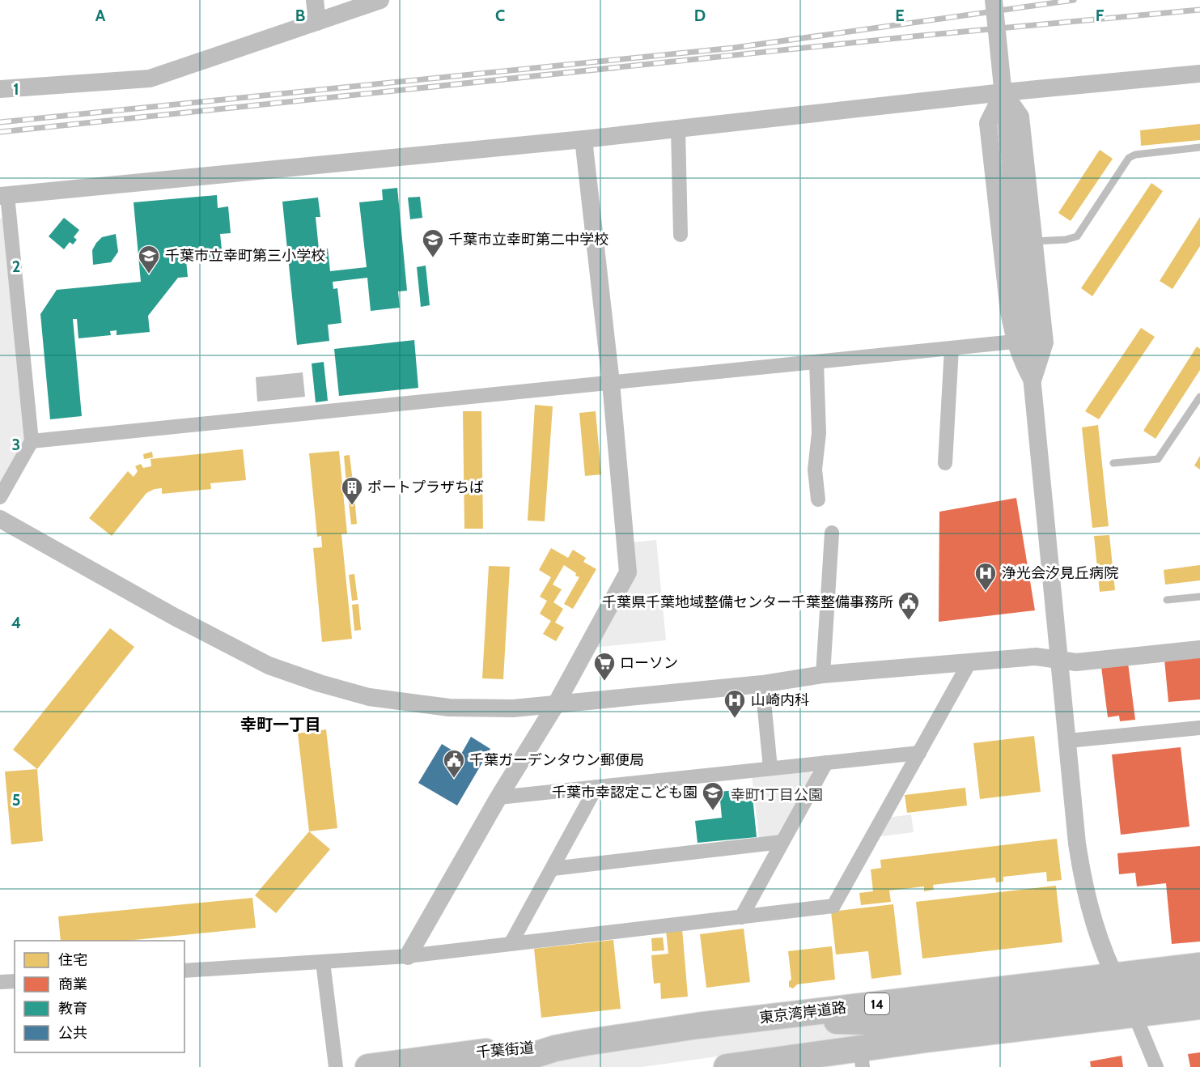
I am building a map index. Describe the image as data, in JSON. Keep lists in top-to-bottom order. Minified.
{"streets":{"highway":["14","東京湾岸道路","千葉街道"]},"crossings":[["東京湾岸道路","千葉街道"]],"districts":["幸町一丁目"],"parks":["幸町1丁目公園"],"places":{"school or university":["千葉市立幸町第二中学校","千葉市立幸町第三小学校","千葉市幸認定こども園"],"building":["ポートプラザちば"],"hospital":["浄光会汐見丘病院","山崎内科"],"public building":["千葉県千葉地域整備センター千葉整備事務所","千葉ガーデンタウン郵便局"],"supermarket":["ローソン"]},"legend":["住宅","商業","教育","公共"],"grid":{"columns":["A","B","C","D","E","F"],"rows":["1","2","3","4","5"]}}
